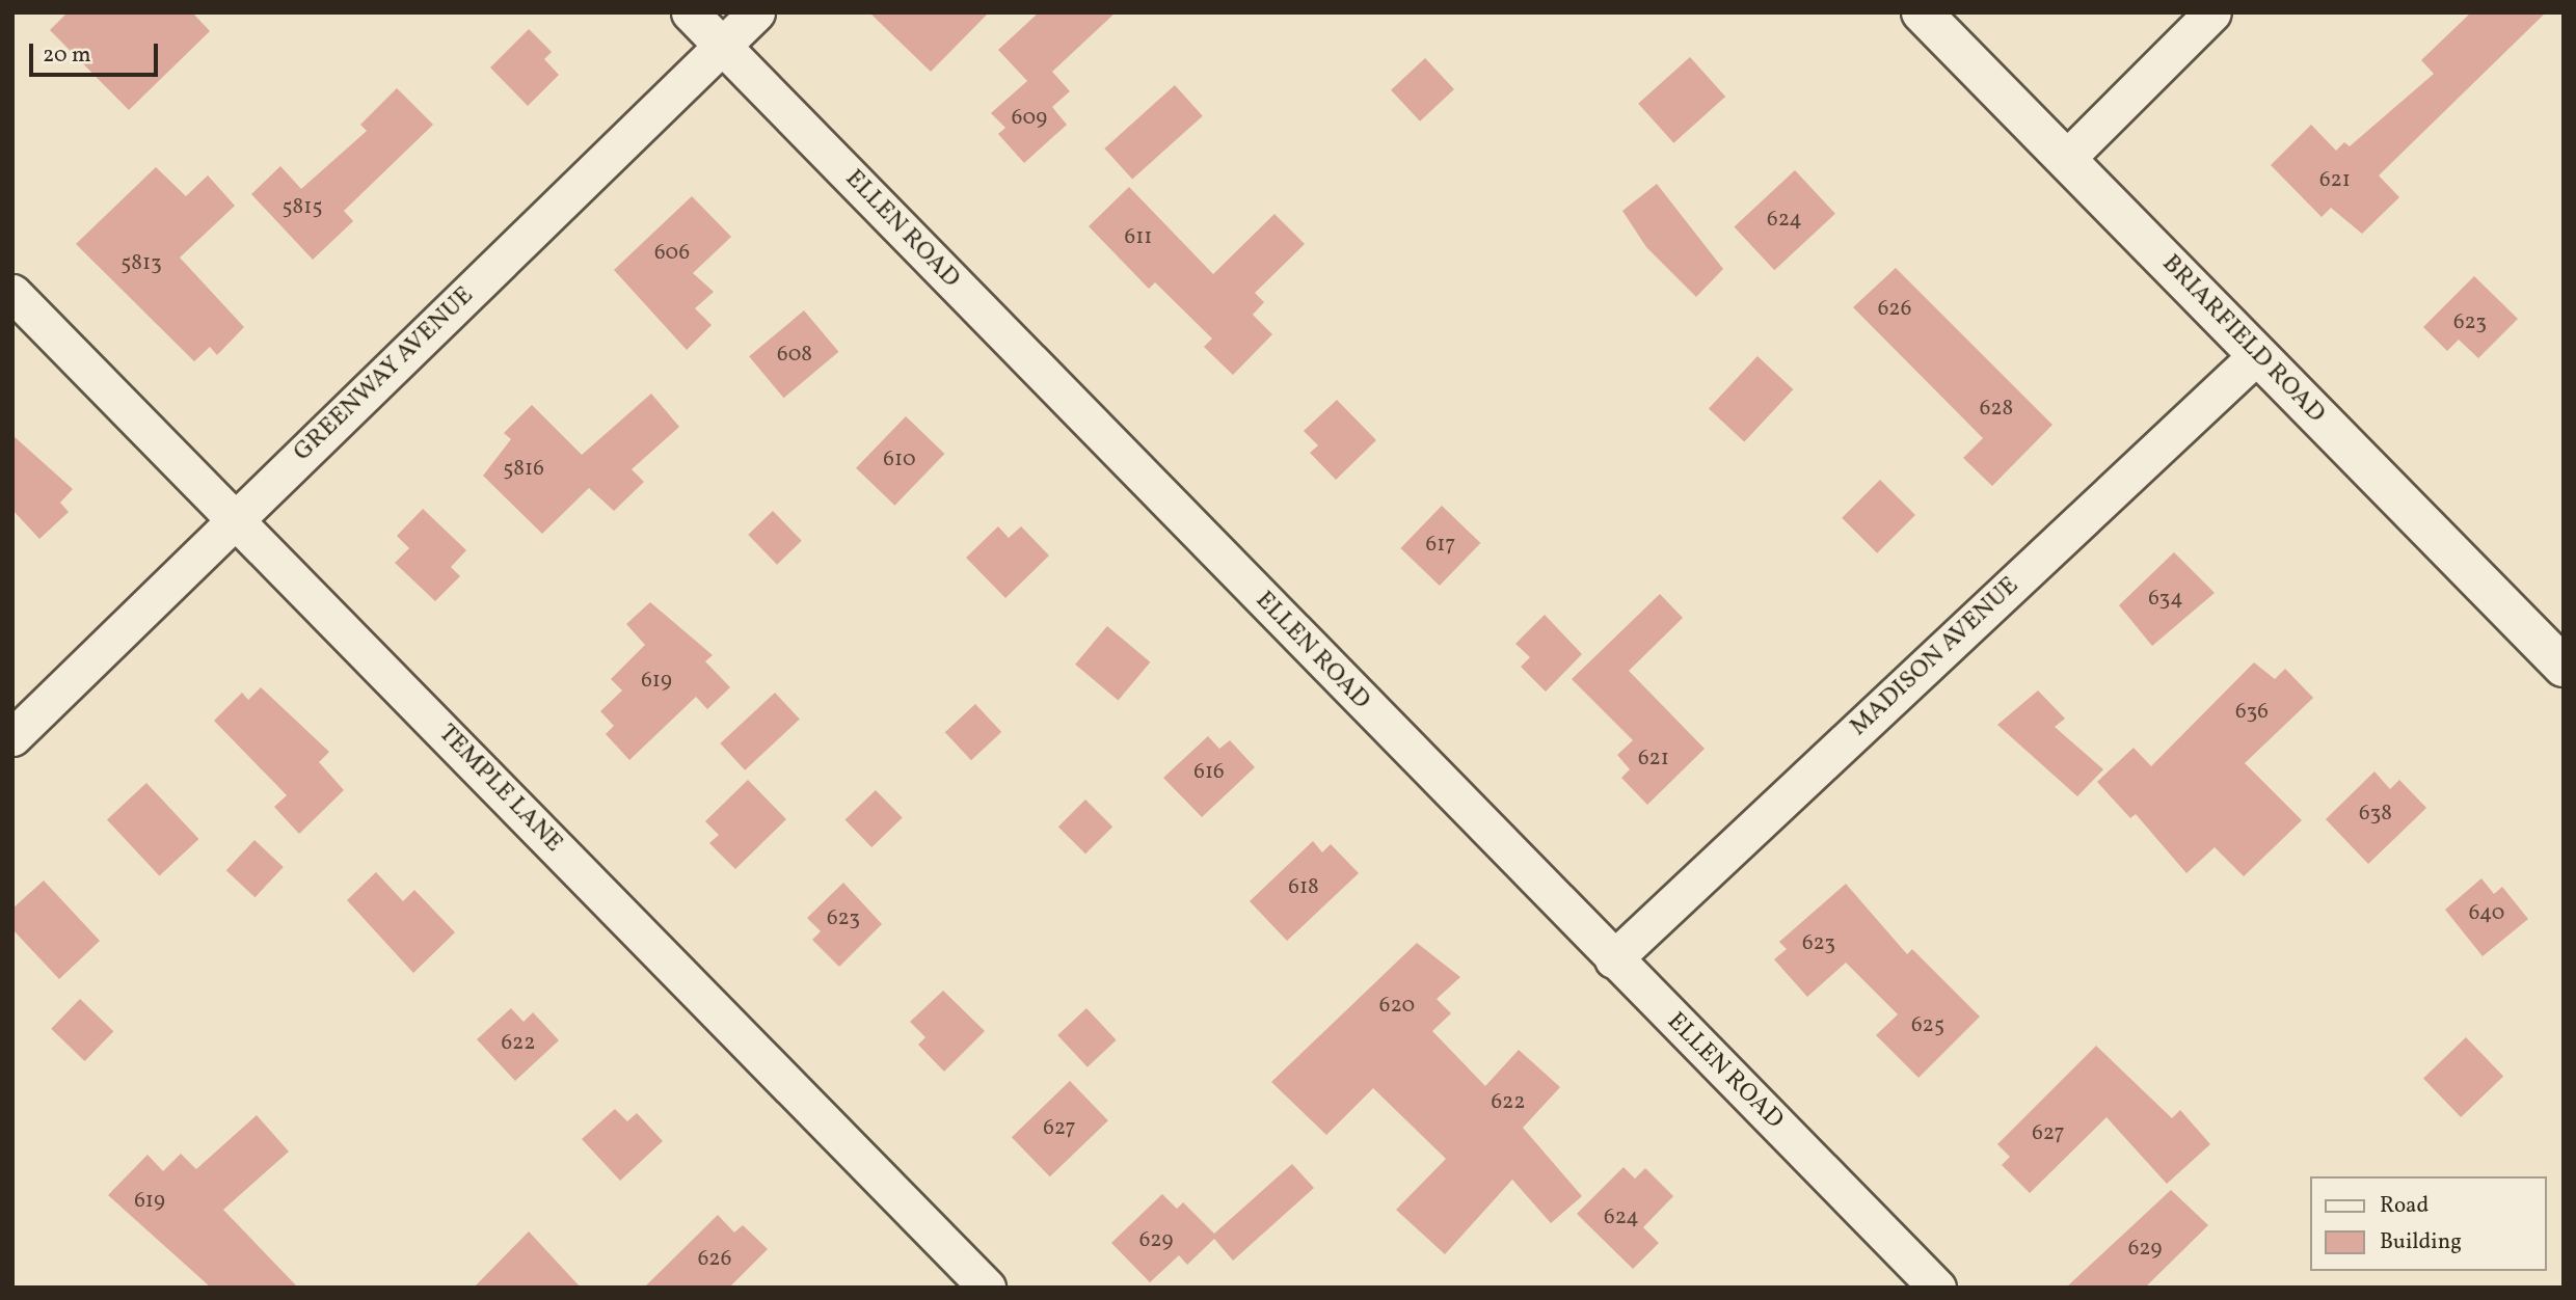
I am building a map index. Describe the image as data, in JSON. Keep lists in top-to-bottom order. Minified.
{"streets":{"main road":["BRIARFIELD ROAD"],"street":["ELLEN ROAD","GREENWAY AVENUE","MADISON AVENUE","TEMPLE LANE"]},"crossings":[["ELLEN ROAD","GREENWAY AVENUE"],["ELLEN ROAD","MADISON AVENUE"],["BRIARFIELD ROAD","MADISON AVENUE"],["GREENWAY AVENUE","TEMPLE LANE"]],"house_numbers":["609","621","5815","624","611","606","5813","626","623","608","628","610","5816","617","634","619","636","621","616","638","618","640","623","623","620","625","622","622","627","627","619","624","629","629","626"],"legend":["Road","Building"],"scale_bar":"20 m"}
